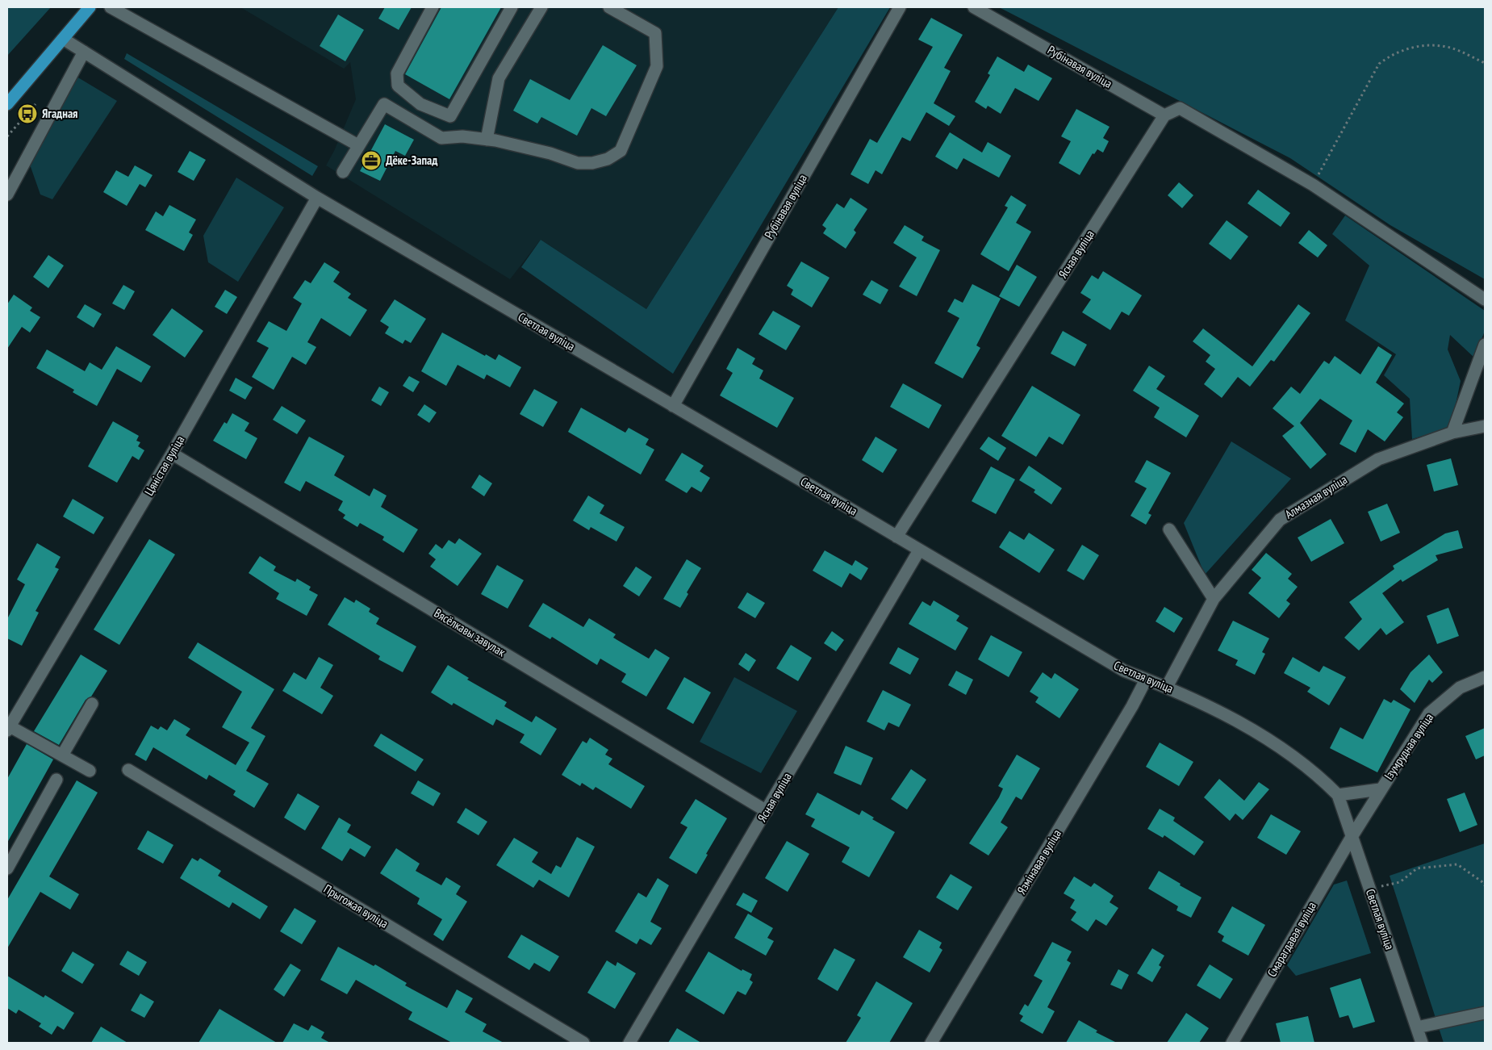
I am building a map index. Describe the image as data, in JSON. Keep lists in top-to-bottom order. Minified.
{"streets":{"street":["Рубінавая вуліца","Ясная вуліца","Светлая вуліца","Цяністая вуліца","Алмазная вуліца","Вясёлкавы завулак","Ізумрудная вуліца","Язмінавая вуліца","Прыгожая вуліца","Смарагдавая вуліца"]},"crossings":[["Рубінавая вуліца","Ясная вуліца"],["Рубінавая вуліца","Светлая вуліца"],["Ясная вуліца","Светлая вуліца"],["Ясная вуліца","Вясёлкавы завулак"],["Светлая вуліца","Цяністая вуліца"],["Светлая вуліца","Алмазная вуліца"],["Светлая вуліца","Ізумрудная вуліца"],["Светлая вуліца","Язмінавая вуліца"],["Светлая вуліца","Смарагдавая вуліца"],["Цяністая вуліца","Вясёлкавы завулак"],["Ізумрудная вуліца","Смарагдавая вуліца"]],"places":{"bus stop":["Ягадная"],"office":["Дёке-Запад"]}}
